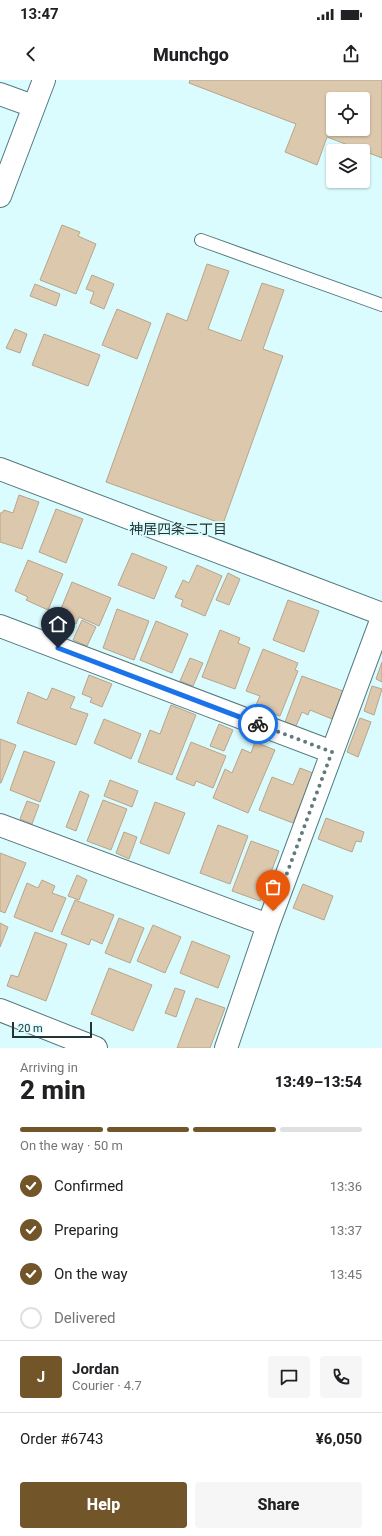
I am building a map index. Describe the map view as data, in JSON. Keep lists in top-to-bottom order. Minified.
{"districts":["神居四条二丁目"],"scale_bar":"20 m","page":{"status":"13:47","header":"Munchgo","scale":"20 m","heading":["2 min","Arriving in","13:49–13:54"],"panel":["Jordan","Courier · 4.7","Order #6743","¥6,050"],"bar":"On the way · 50 m","list":[["Confirmed","13:36"],["Preparing","13:37"],["On the way","13:45"],"Delivered"],"round":"J","buttons":["Help","Share"]}}
